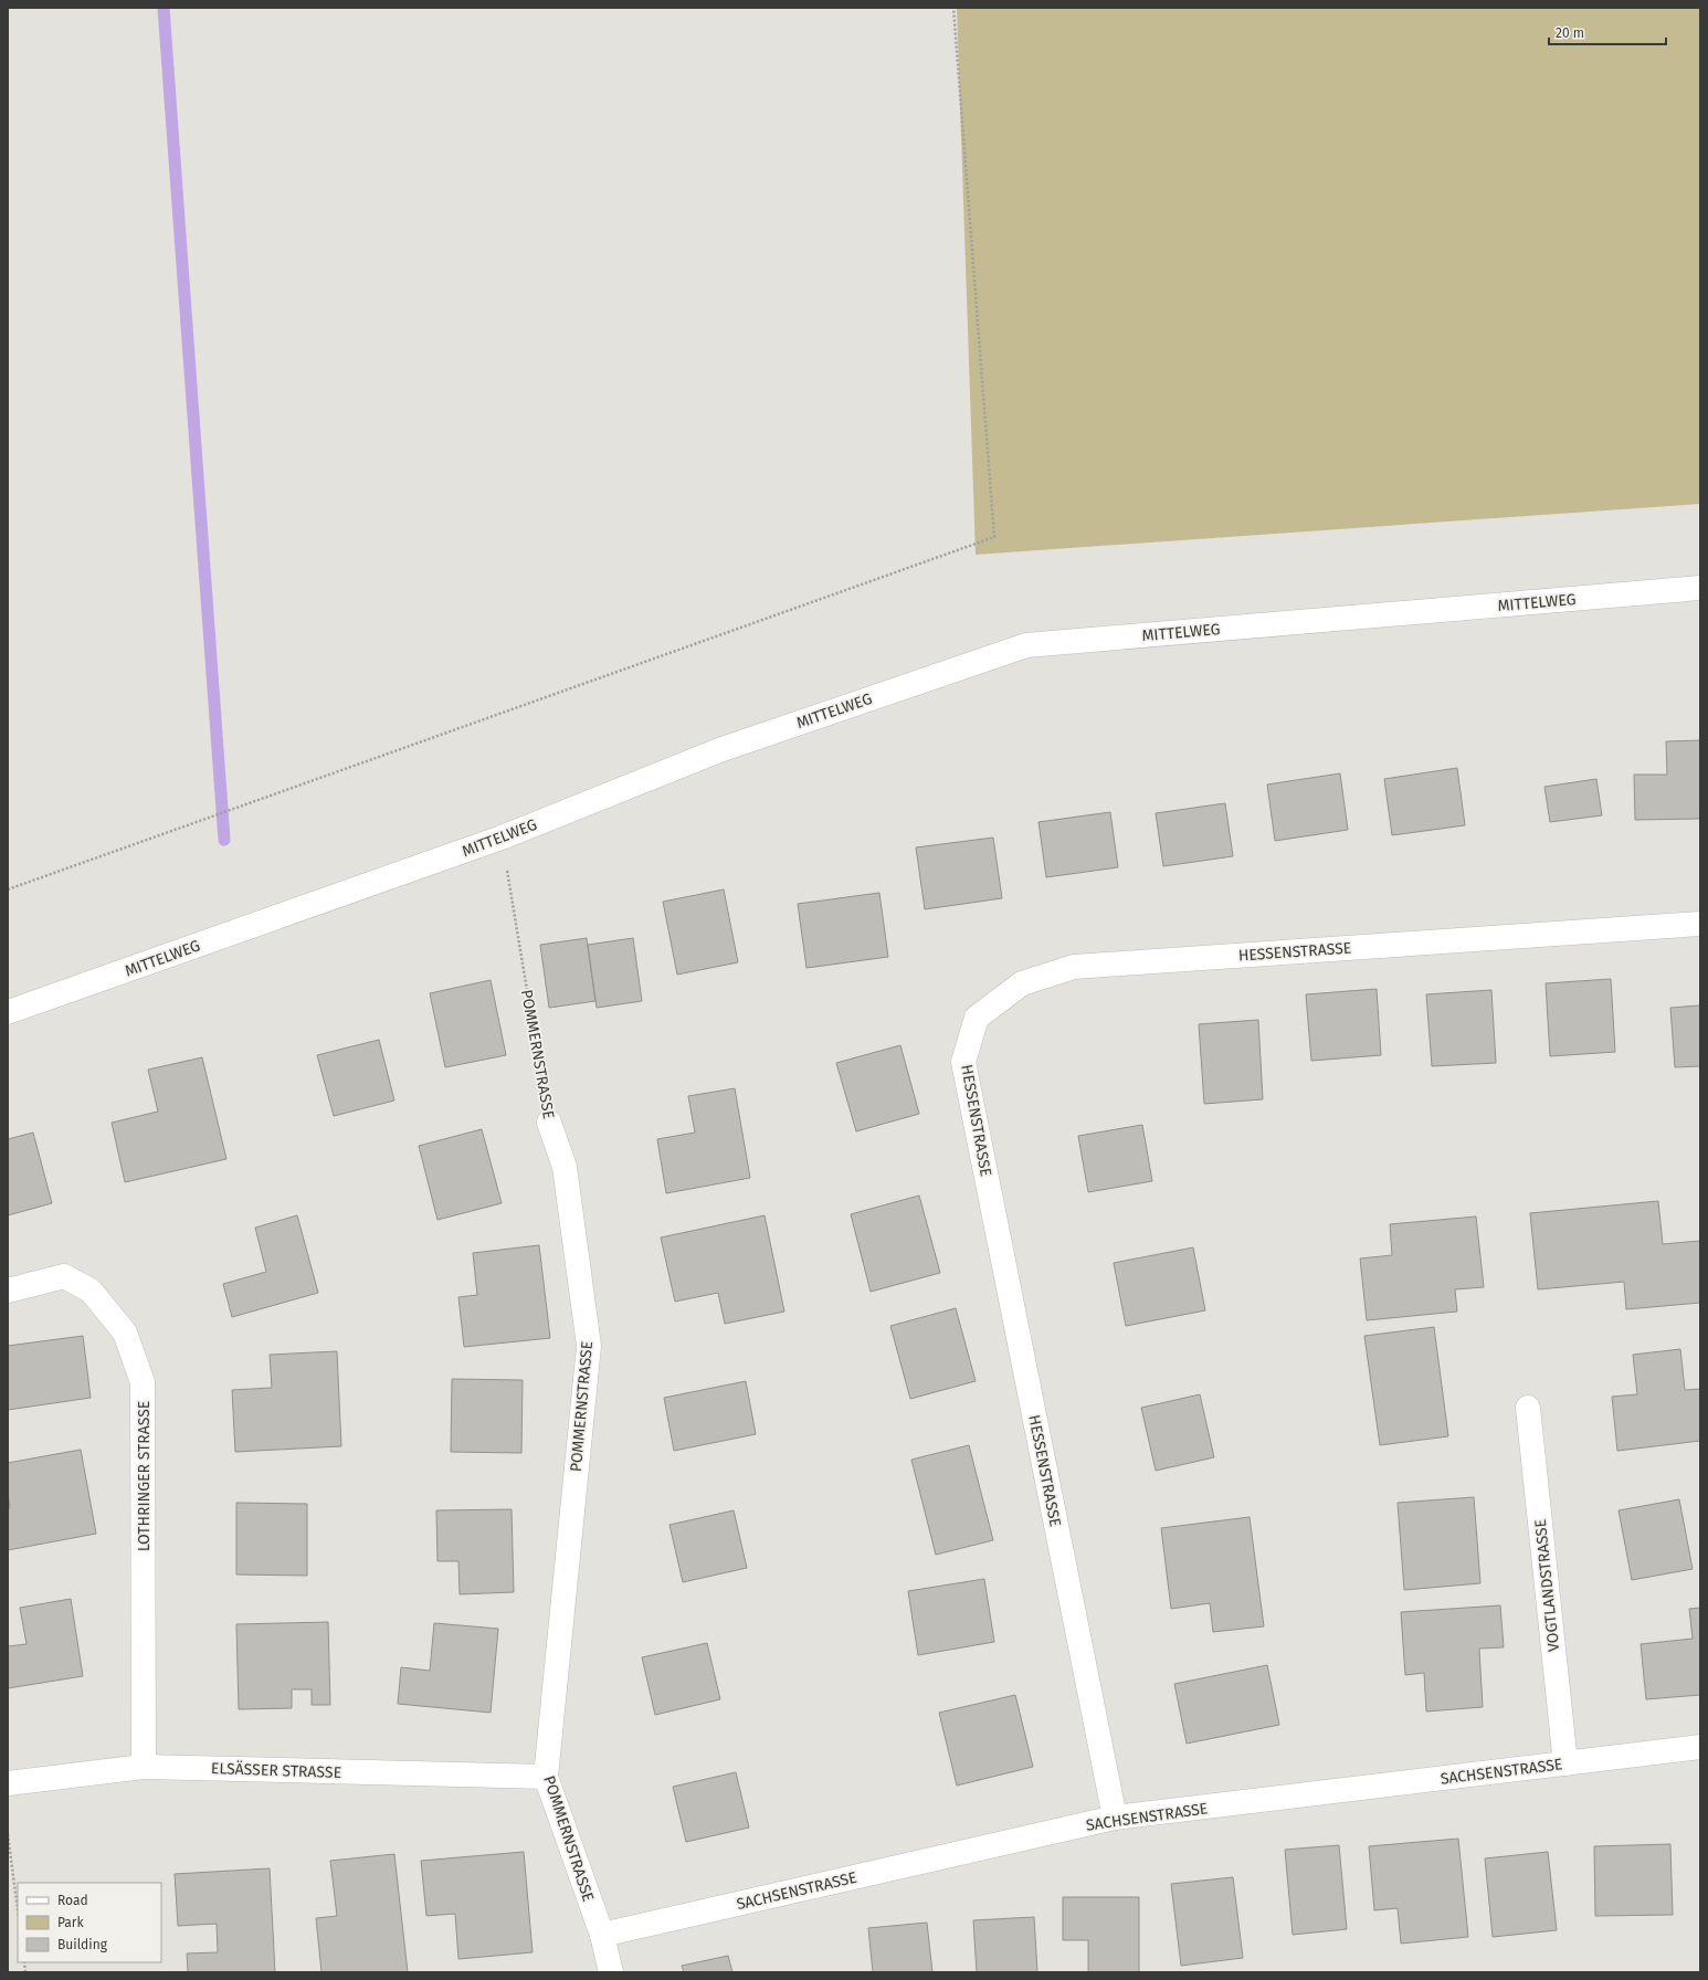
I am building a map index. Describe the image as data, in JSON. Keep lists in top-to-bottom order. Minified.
{"streets":{"street":["MITTELWEG","HESSENSTRASSE","POMMERNSTRASSE","LOTHRINGER STRASSE","VOGTLANDSTRASSE","ELSÄSSER STRASSE","SACHSENSTRASSE"]},"crossings":[["MITTELWEG","POMMERNSTRASSE"],["HESSENSTRASSE","SACHSENSTRASSE"],["POMMERNSTRASSE","ELSÄSSER STRASSE"],["POMMERNSTRASSE","SACHSENSTRASSE"],["LOTHRINGER STRASSE","ELSÄSSER STRASSE"],["VOGTLANDSTRASSE","SACHSENSTRASSE"]],"legend":["Road","Park","Building"],"scale_bar":"20 m"}
